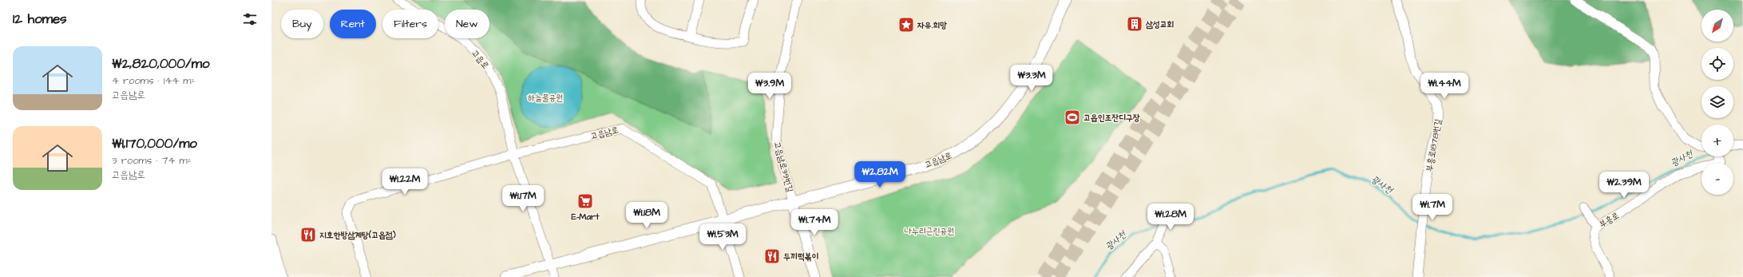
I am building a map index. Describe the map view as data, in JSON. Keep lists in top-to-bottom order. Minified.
{"streets":{"street":["고읍로","고읍남로","부흥로1878번길","고읍남로39번길","부흥로"]},"crossings":[["고읍로","고읍남로"],["고읍남로","고읍남로39번길"]],"water":["광사천"],"parks":["하늘물공원","나누리근린공원"],"places":{"building":["삼성교회"],"place":["자유.희망"],"sports":["고읍인조잔디구장"],"supermarket":["E-Mart"],"restaurant":["지호한방삼계탕(고읍점)","두끼떡볶이"]},"north":"bottom left","page":{"heading":"12 homes","map_buttons":["+","−"],"chip":["Buy","Rent","Filters","New"],"list":[{"name":"₩2,820,000/mo","note":"4 rooms · 144 m² · 고읍남로"},{"name":"₩1,170,000/mo","note":"3 rooms · 74 m² · 고읍남로"}],"price":["₩3.3M","₩3.9M","₩1.44M","₩2.82M","₩1.22M","₩2.39M","₩1.17M","₩1.7M","₩1.18M","₩1.28M","₩1.74M","₩1.53M"]}}
